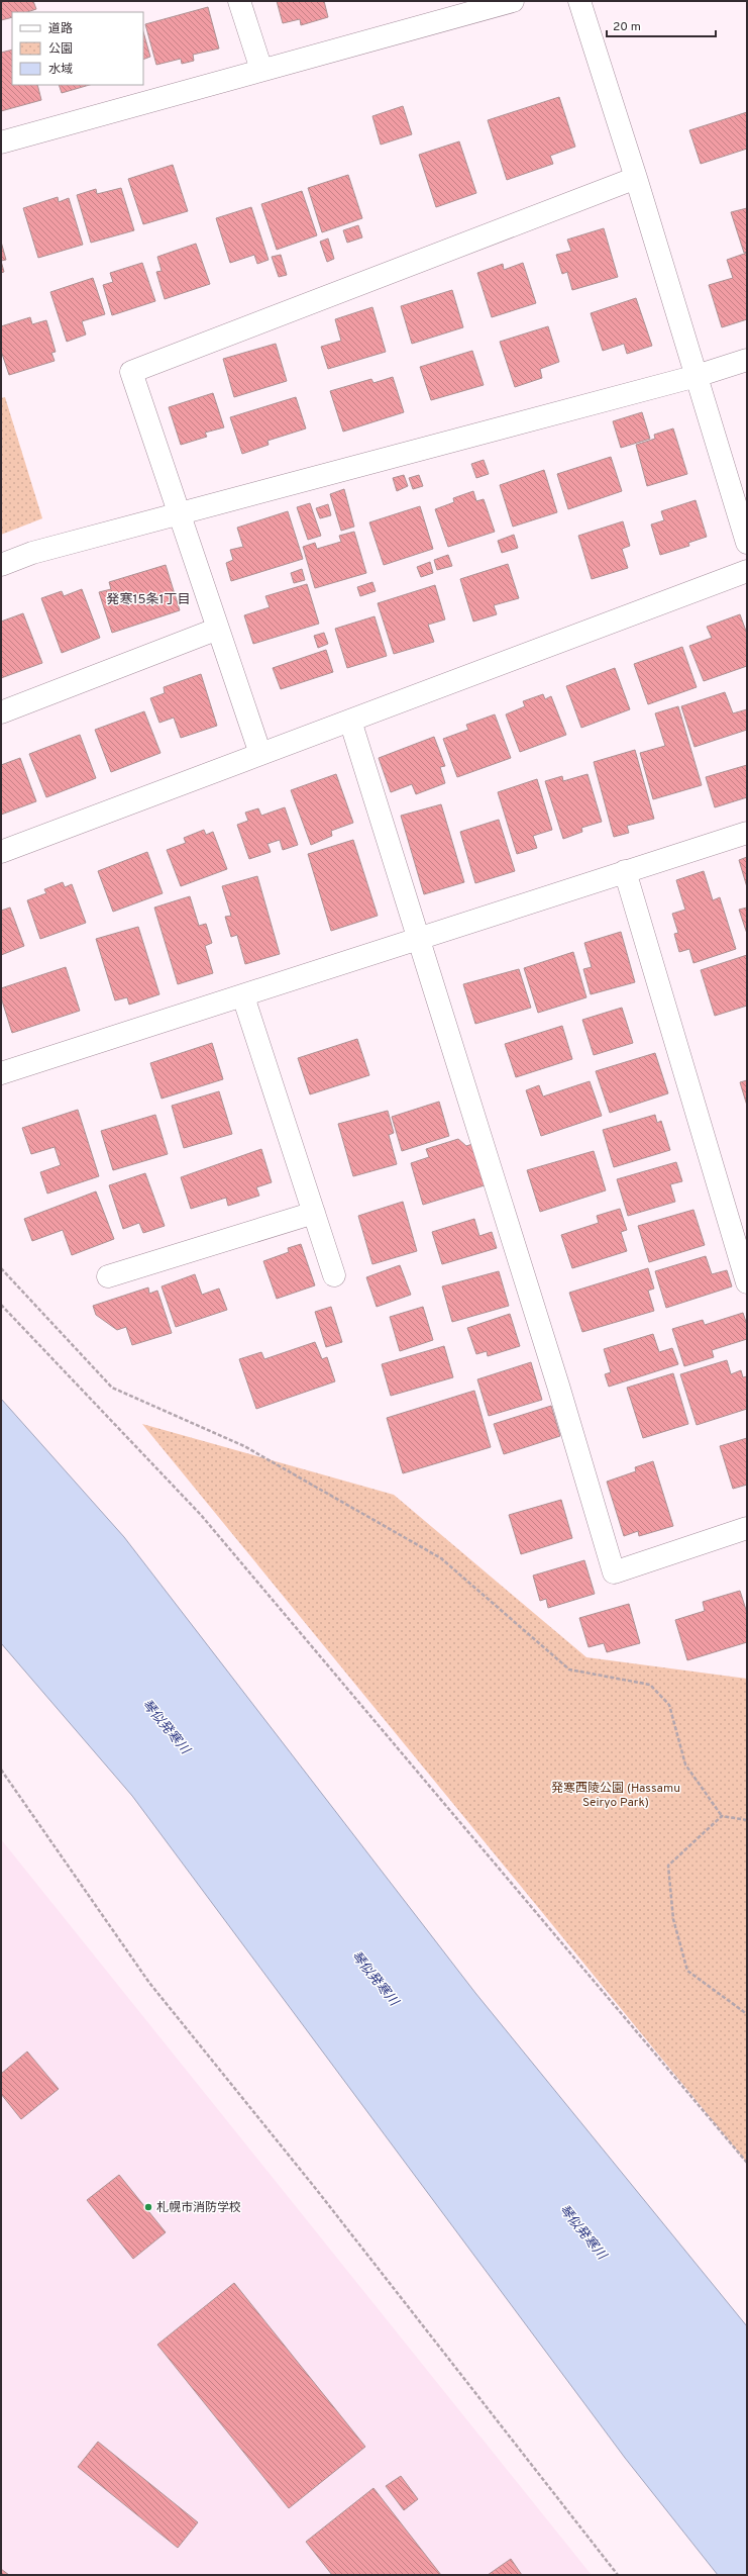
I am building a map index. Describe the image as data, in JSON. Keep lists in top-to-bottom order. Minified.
{"districts":["発寒15条1丁目"],"water":["琴似発寒川"],"parks":["発寒西陵公園 (Hassamu Seiryo Park)"],"places":["札幌市消防学校"],"legend":["道路","公園","水域"],"scale_bar":"20 m"}
